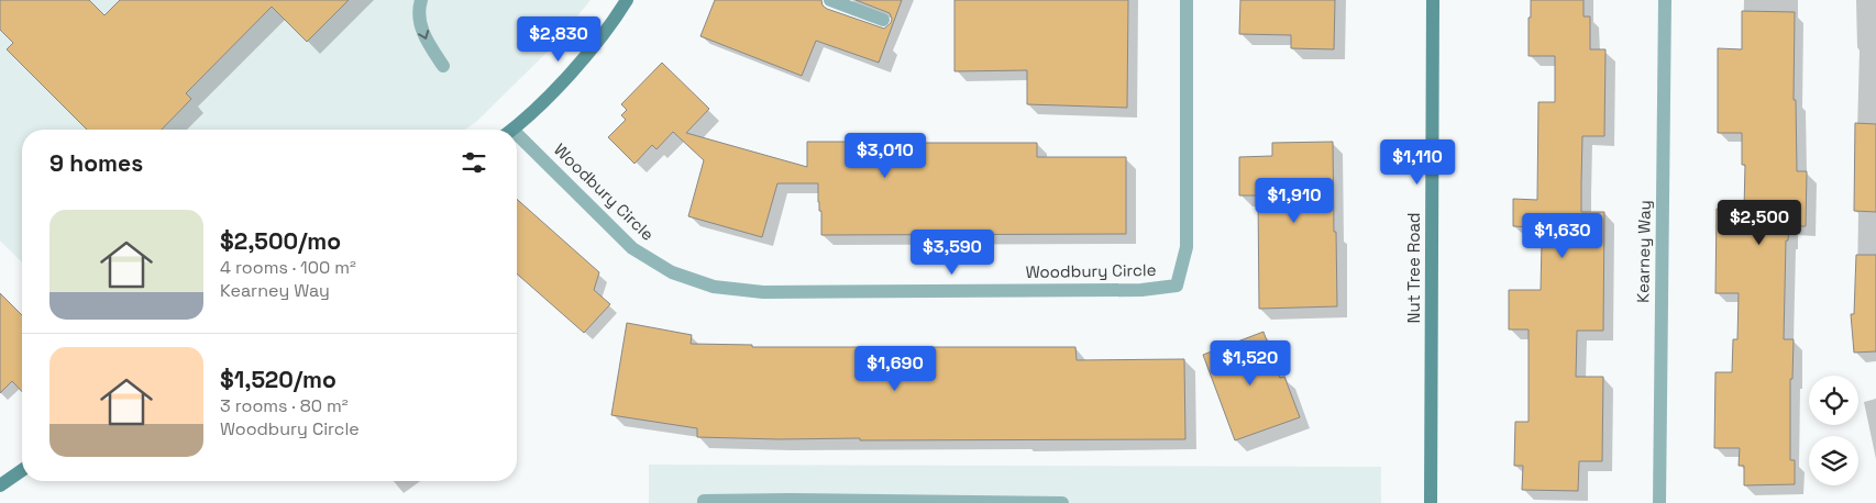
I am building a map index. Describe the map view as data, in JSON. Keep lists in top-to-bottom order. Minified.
{"streets":{"main road":["Nut Tree Road"],"street":["Woodbury Circle","Kearney Way"]},"page":{"price":["$2,830","$3,010","$1,110","$1,910","$2,500","$1,630","$3,590","$1,520","$1,690"],"heading":"9 homes","list":[{"name":"$2,500/mo","note":"4 rooms · 100 m² · Kearney Way"},{"name":"$1,520/mo","note":"3 rooms · 80 m² · Woodbury Circle"}]}}
